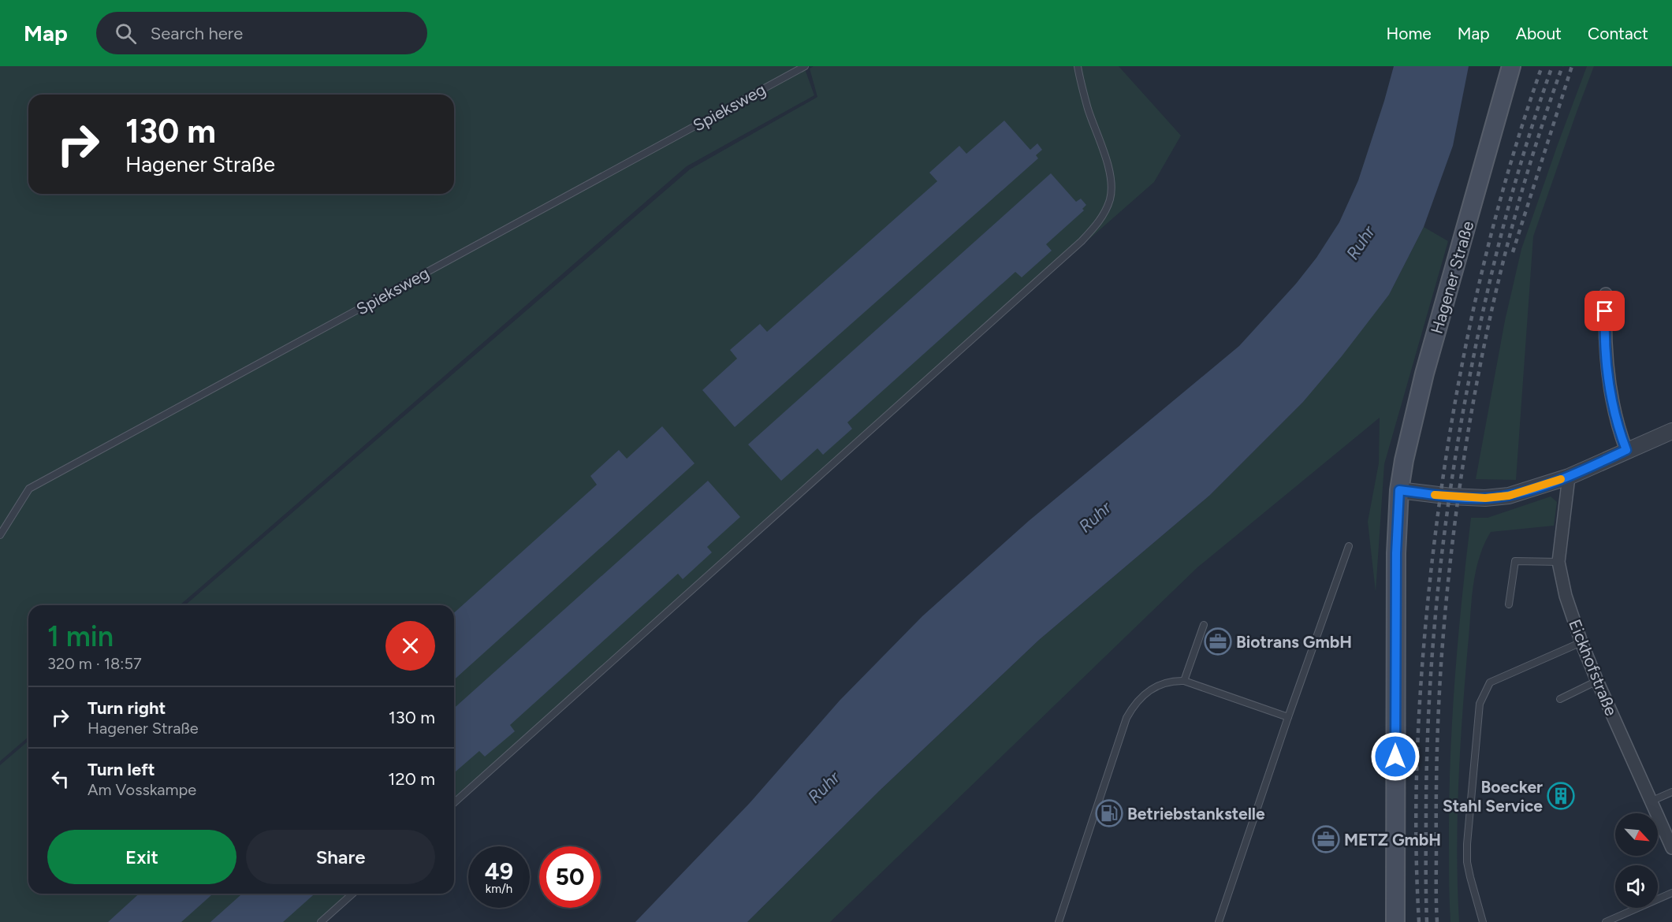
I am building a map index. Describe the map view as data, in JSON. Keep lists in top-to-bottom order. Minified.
{"streets":{"main road":["Hagener Straße"],"street":["Eickhofstraße"],"lane":["Spieksweg"]},"water":["Ruhr"],"places":{"office":["Biotrans GmbH","METZ GmbH"],"building":["Boecker Stahl Service"],"fuel station":["Betriebstankstelle"]},"north":"bottom right","page":{"header":"Map","search":"Search here","nav":["Home","Map","About","Contact"],"turn":["130 m","Hagener Straße"],"heading":["1 min","320 m · 18:57"],"list":[{"name":"Turn right","note":"Hagener Straße","value":"130 m"},{"name":"Turn left","note":"Am Vosskampe","value":"120 m"}],"buttons":["Exit","Share"],"speed":"49 km/h","limit":"50"}}
